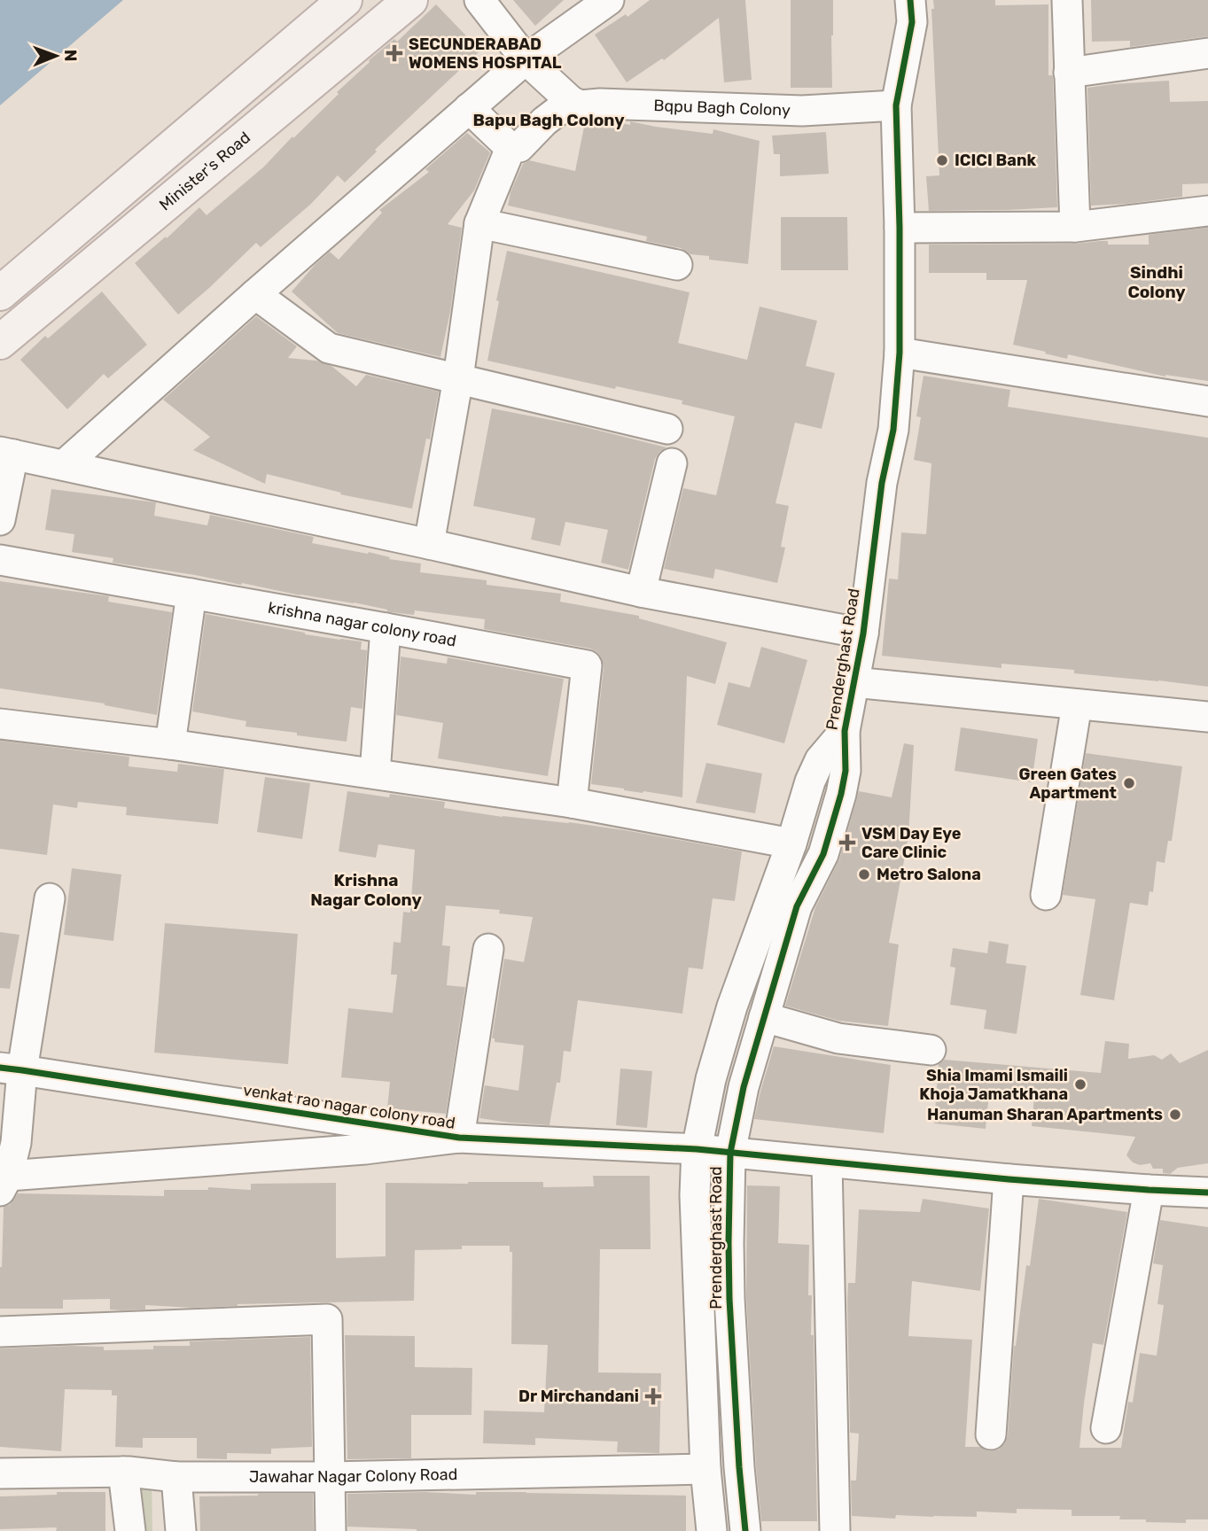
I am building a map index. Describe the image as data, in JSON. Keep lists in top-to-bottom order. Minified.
{"streets":{"main road":["Minister's Road"],"street":["Bqpu Bagh Colony","krishna nagar colony road","Prenderghast Road","venkat rao nagar colony road","Jawahar Nagar Colony Road"]},"crossings":[["Bqpu Bagh Colony","Prenderghast Road"],["Prenderghast Road","venkat rao nagar colony road"],["Prenderghast Road","Jawahar Nagar Colony Road"]],"districts":["Bapu Bagh Colony","Sindhi Colony","Krishna Nagar Colony"],"places":{"health":["SECUNDERABAD WOMENS HOSPITAL","VSM Day Eye Care Clinic","Dr Mirchandani"],"other":["ICICI Bank","Green Gates Apartment","Metro Salona","Shia Imami Ismaili Khoja Jamatkhana","Hanuman Sharan Apartments"]},"north":"right"}
